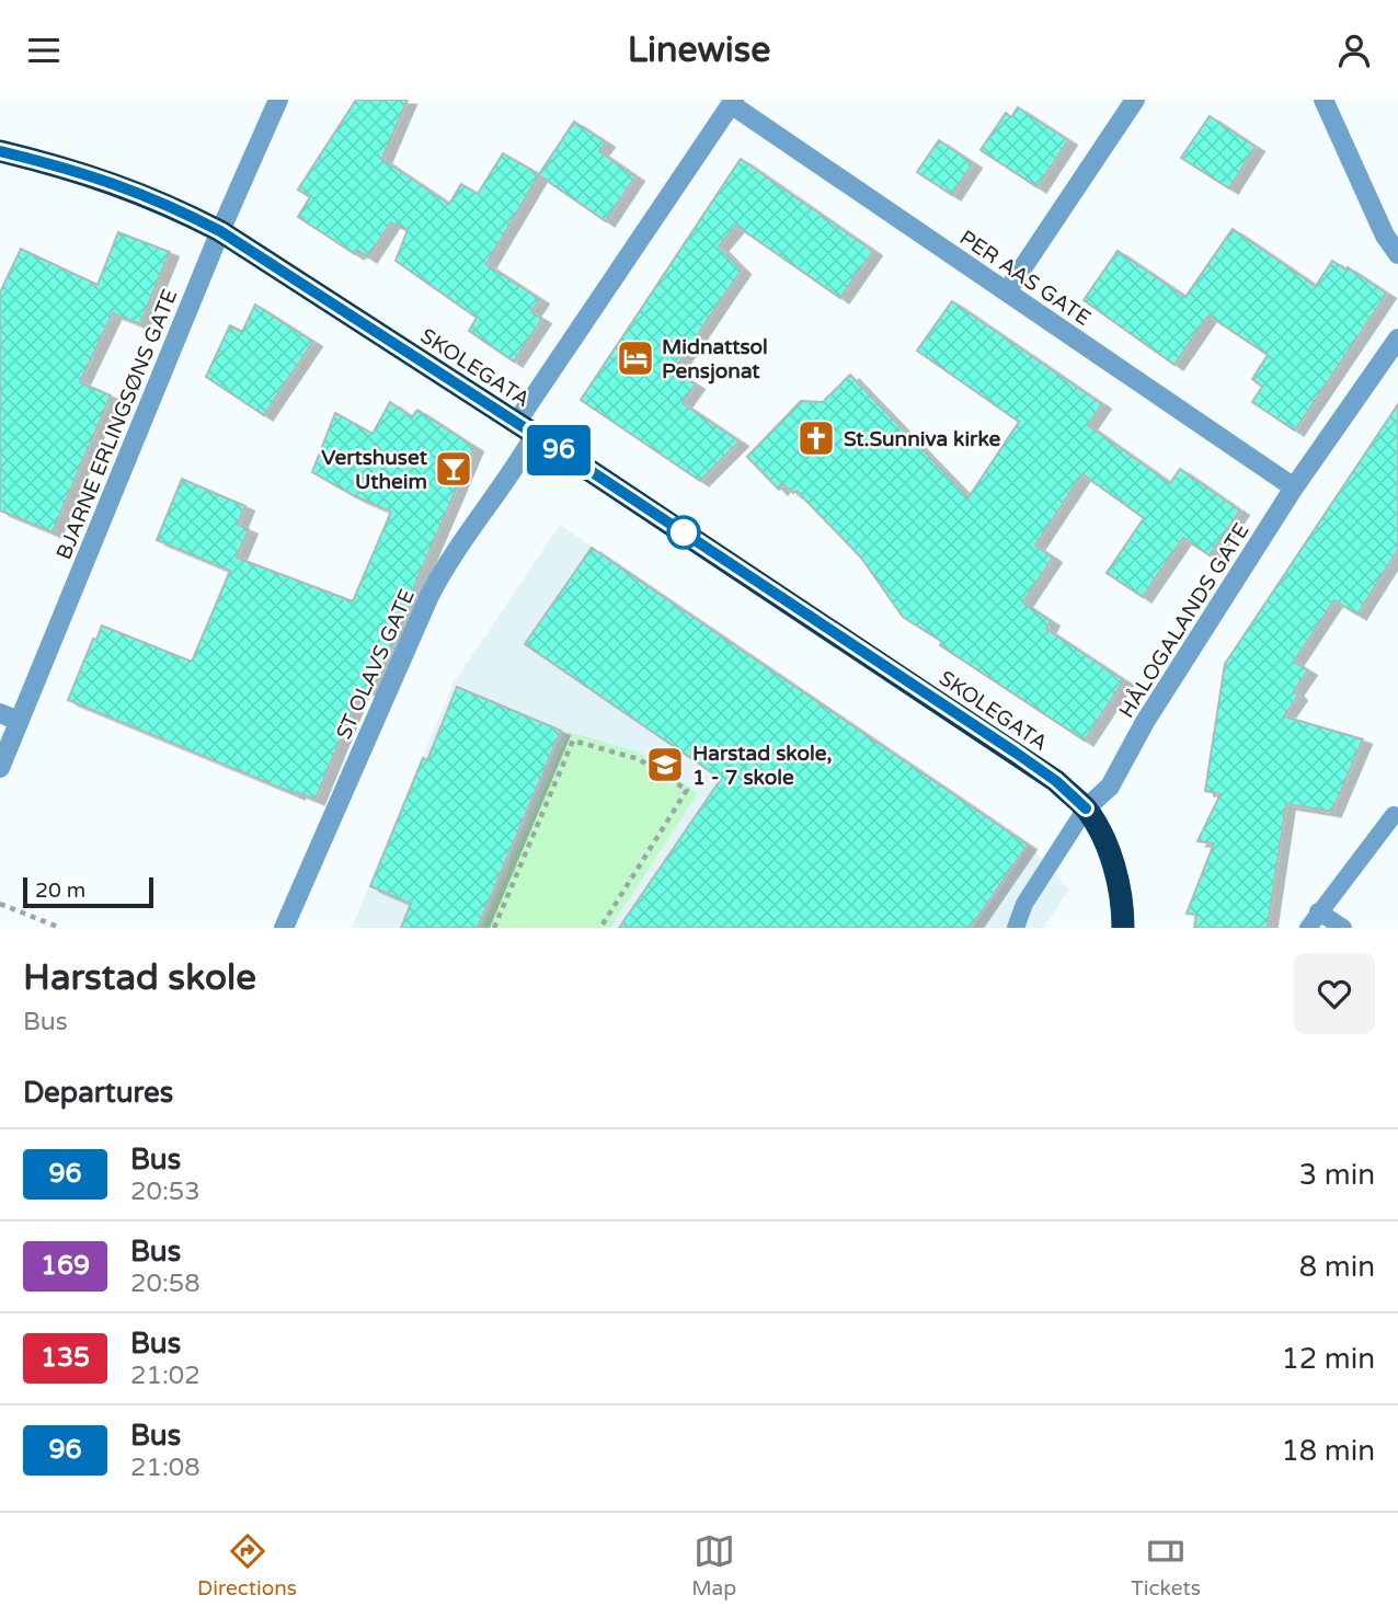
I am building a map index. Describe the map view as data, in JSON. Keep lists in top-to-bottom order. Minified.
{"streets":{"highway":["SKOLEGATA"],"street":["PER AAS GATE","BJARNE ERLINGSØNS GATE","HÅLOGALANDS GATE","ST OLAVS GATE"]},"crossings":[["PER AAS GATE","HÅLOGALANDS GATE"],["PER AAS GATE","ST OLAVS GATE"],["SKOLEGATA","BJARNE ERLINGSØNS GATE"],["SKOLEGATA","HÅLOGALANDS GATE"],["SKOLEGATA","ST OLAVS GATE"]],"places":{"hotel":["Midnattsol Pensjonat"],"church":["St.Sunniva kirke"],"bar":["Vertshuset Utheim"],"school or university":["Harstad skole, 1 - 7 skole"]},"lines":["bus line 96"],"scale_bar":"20 m","page":{"header":"Linewise","on_map":"96","scale":"20 m","heading":[["Harstad skole","Bus"],"Departures"],"list":[{"mark":"96","name":"Bus","note":"20:53","value":"3 min"},{"mark":"169","name":"Bus","note":"20:58","value":"8 min"},{"mark":"135","name":"Bus","note":"21:02","value":"12 min"},{"mark":"96","name":"Bus","note":"21:08","value":"18 min"}],"tabs":["Directions","Map","Tickets"]}}
